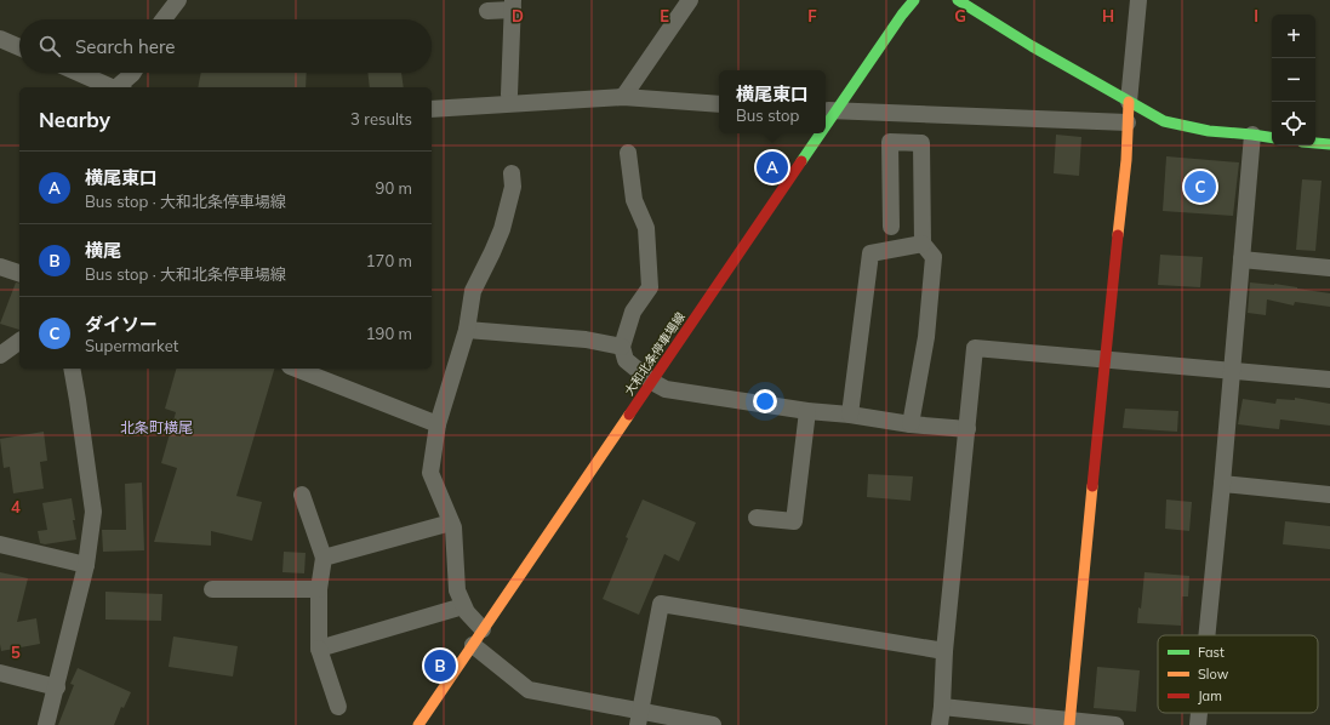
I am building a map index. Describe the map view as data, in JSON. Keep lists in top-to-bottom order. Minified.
{"streets":{"street":["大和北条停車場線"]},"districts":["北条町横尾"],"legend":["Fast","Slow","Jam"],"page":{"map_buttons":["+","−"],"search":"Search here","popup":["横尾東口","Bus stop"],"heading":["Nearby","3 results"],"pins":["A","C","B"],"list":[{"mark":"A","name":"横尾東口","note":"Bus stop · 大和北条停車場線","value":"90 m"},{"mark":"B","name":"横尾","note":"Bus stop · 大和北条停車場線","value":"170 m"},{"mark":"C","name":"ダイソー","note":"Supermarket","value":"190 m"}]},"grid":{"columns":["D","E","F","G","H","I"],"rows":["4","5"]}}
